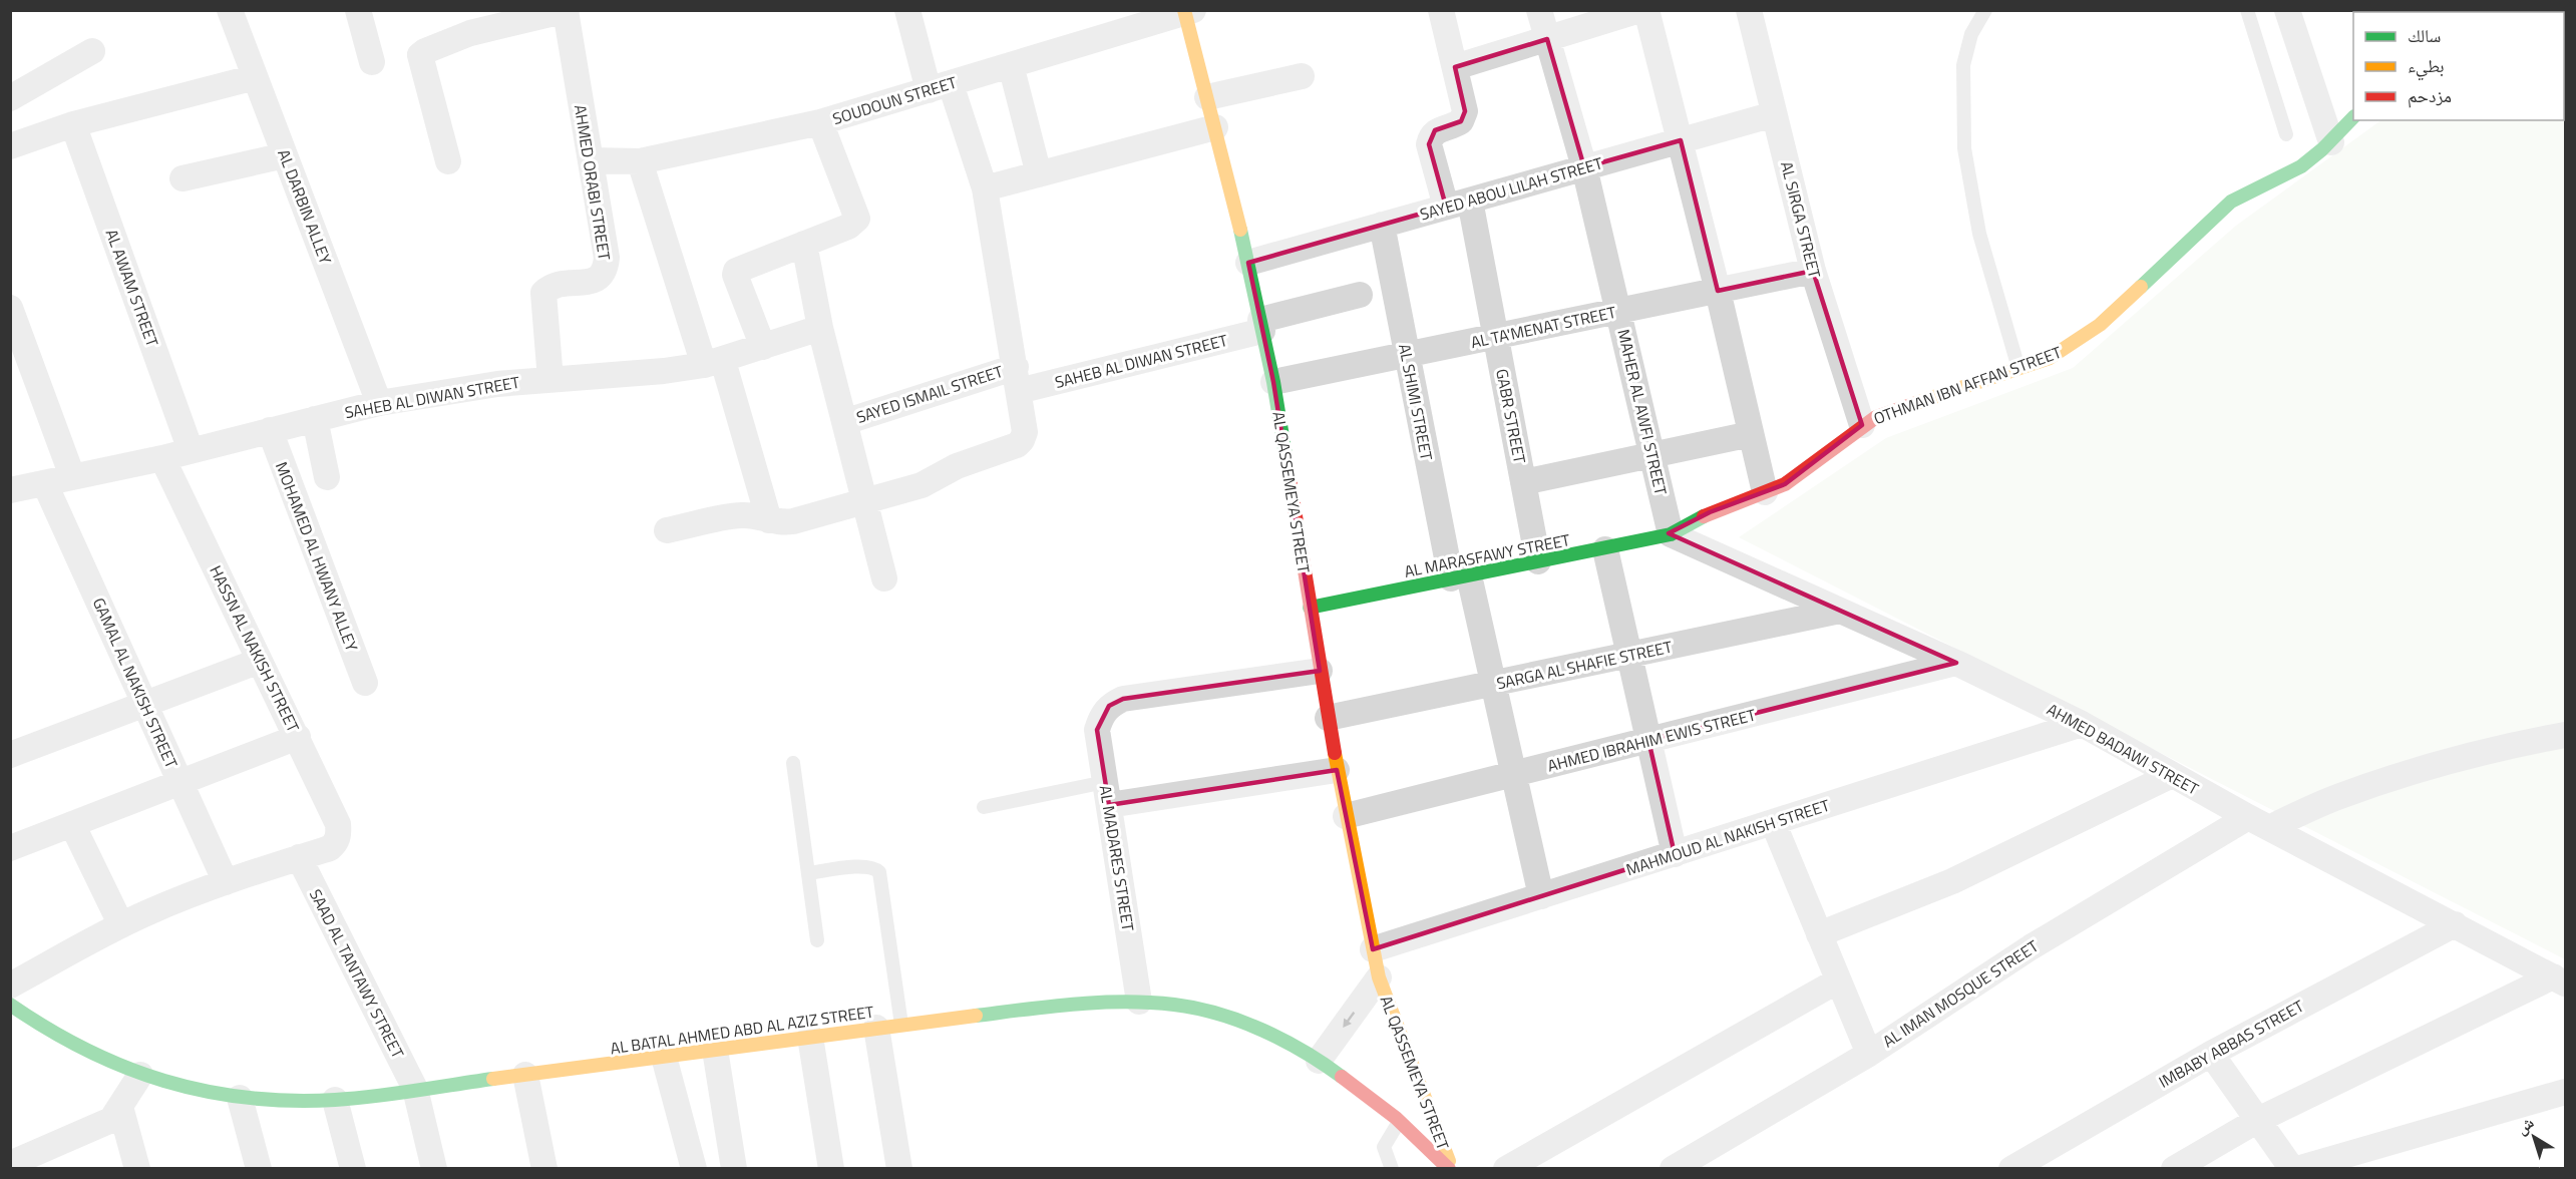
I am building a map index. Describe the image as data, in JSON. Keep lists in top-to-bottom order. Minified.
{"streets":{"street":["SOUDOUN STREET","AHMED ORABI STREET","SAYED ABOU LILAH STREET","AL DARBIN ALLEY","AL SIRGA STREET","AL AWAM STREET","AL TA'MENAT STREET","SAHEB AL DIWAN STREET","OTHMAN IBN AFFAN STREET","SAYED ISMAIL STREET","AL SHIMI STREET","MAHER AL AWFI STREET","GABR STREET","AL QASSEMEYA STREET","AL MARASFAWY STREET","MOHAMED AL HWANY ALLEY","HASSN AL NAKISH STREET","SARGA AL SHAFIE STREET","GAMAL AL NAKISH STREET","AHMED IBRAHIM EWIS STREET","AHMED BADAWI STREET","MAHMOUD AL NAKISH STREET","AL MADARES STREET","SAAD AL TANTAWY STREET","AL IMAN MOSQUE STREET","AL BATAL AHMED ABD AL AZIZ STREET","IMBABY ABBAS STREET"]},"crossings":[["SOUDOUN STREET","AHMED ORABI STREET"],["SOUDOUN STREET","AL QASSEMEYA STREET"],["AHMED ORABI STREET","SAHEB AL DIWAN STREET"],["SAYED ABOU LILAH STREET","AL SIRGA STREET"],["SAYED ABOU LILAH STREET","AL SHIMI STREET"],["SAYED ABOU LILAH STREET","MAHER AL AWFI STREET"],["SAYED ABOU LILAH STREET","GABR STREET"],["SAYED ABOU LILAH STREET","AL QASSEMEYA STREET"],["AL DARBIN ALLEY","SAHEB AL DIWAN STREET"],["AL SIRGA STREET","AL TA'MENAT STREET"],["AL SIRGA STREET","OTHMAN IBN AFFAN STREET"],["AL AWAM STREET","SAHEB AL DIWAN STREET"],["AL TA'MENAT STREET","AL SHIMI STREET"],["AL TA'MENAT STREET","MAHER AL AWFI STREET"],["AL TA'MENAT STREET","GABR STREET"],["AL TA'MENAT STREET","AL QASSEMEYA STREET"],["SAHEB AL DIWAN STREET","SAYED ISMAIL STREET"],["SAHEB AL DIWAN STREET","AL QASSEMEYA STREET"],["SAHEB AL DIWAN STREET","MOHAMED AL HWANY ALLEY"],["SAHEB AL DIWAN STREET","HASSN AL NAKISH STREET"],["SAHEB AL DIWAN STREET","GAMAL AL NAKISH STREET"],["OTHMAN IBN AFFAN STREET","MAHER AL AWFI STREET"],["OTHMAN IBN AFFAN STREET","AL MARASFAWY STREET"],["OTHMAN IBN AFFAN STREET","AHMED BADAWI STREET"],["AL SHIMI STREET","AL MARASFAWY STREET"],["AL SHIMI STREET","SARGA AL SHAFIE STREET"],["AL SHIMI STREET","AHMED IBRAHIM EWIS STREET"],["AL SHIMI STREET","MAHMOUD AL NAKISH STREET"],["MAHER AL AWFI STREET","AL MARASFAWY STREET"],["MAHER AL AWFI STREET","AHMED BADAWI STREET"],["GABR STREET","AL MARASFAWY STREET"],["AL QASSEMEYA STREET","AL MARASFAWY STREET"],["AL QASSEMEYA STREET","SARGA AL SHAFIE STREET"],["AL QASSEMEYA STREET","AHMED IBRAHIM EWIS STREET"],["AL QASSEMEYA STREET","MAHMOUD AL NAKISH STREET"],["AL QASSEMEYA STREET","AL MADARES STREET"],["AL QASSEMEYA STREET","AL BATAL AHMED ABD AL AZIZ STREET"],["AL MARASFAWY STREET","AHMED BADAWI STREET"],["HASSN AL NAKISH STREET","SAAD AL TANTAWY STREET"],["SARGA AL SHAFIE STREET","AHMED BADAWI STREET"],["AHMED IBRAHIM EWIS STREET","AHMED BADAWI STREET"],["AHMED BADAWI STREET","MAHMOUD AL NAKISH STREET"],["AHMED BADAWI STREET","AL IMAN MOSQUE STREET"],["AHMED BADAWI STREET","IMBABY ABBAS STREET"],["AL MADARES STREET","AL BATAL AHMED ABD AL AZIZ STREET"],["SAAD AL TANTAWY STREET","AL BATAL AHMED ABD AL AZIZ STREET"]],"legend":["سالك","بطيء","مزدحم"],"north":"top left"}
